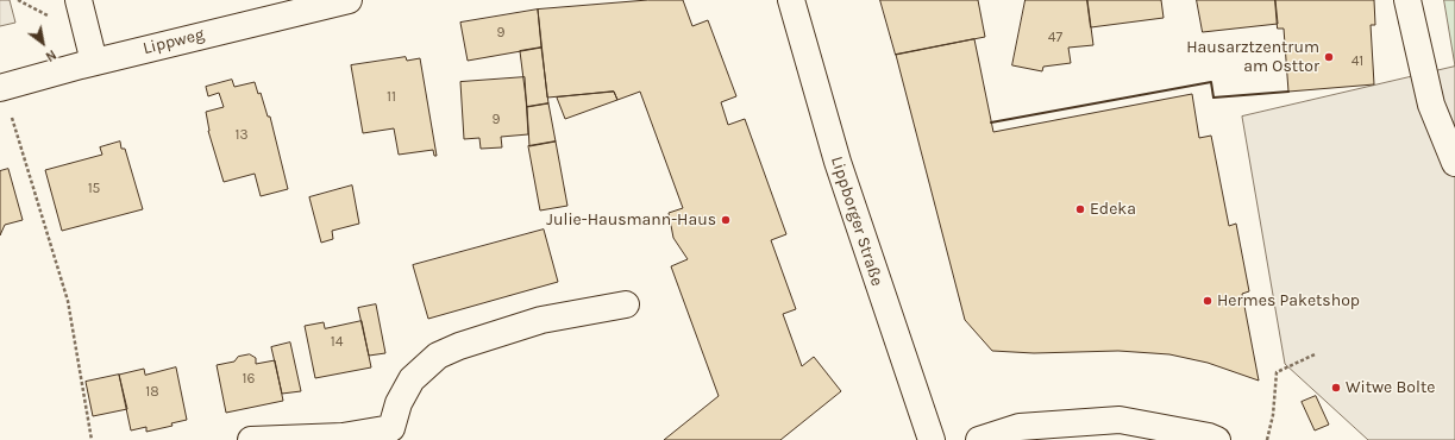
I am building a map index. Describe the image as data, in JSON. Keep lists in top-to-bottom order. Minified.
{"streets":{"main road":["Lippweg","Lippborger Straße"]},"places":["Hausarztzentrum am Osttor","Edeka","Julie-Hausmann-Haus","Hermes Paketshop","Witwe Bolte"],"house_numbers":["9","47","41","11","9","13","15","14","16","18"],"north":"bottom right"}
